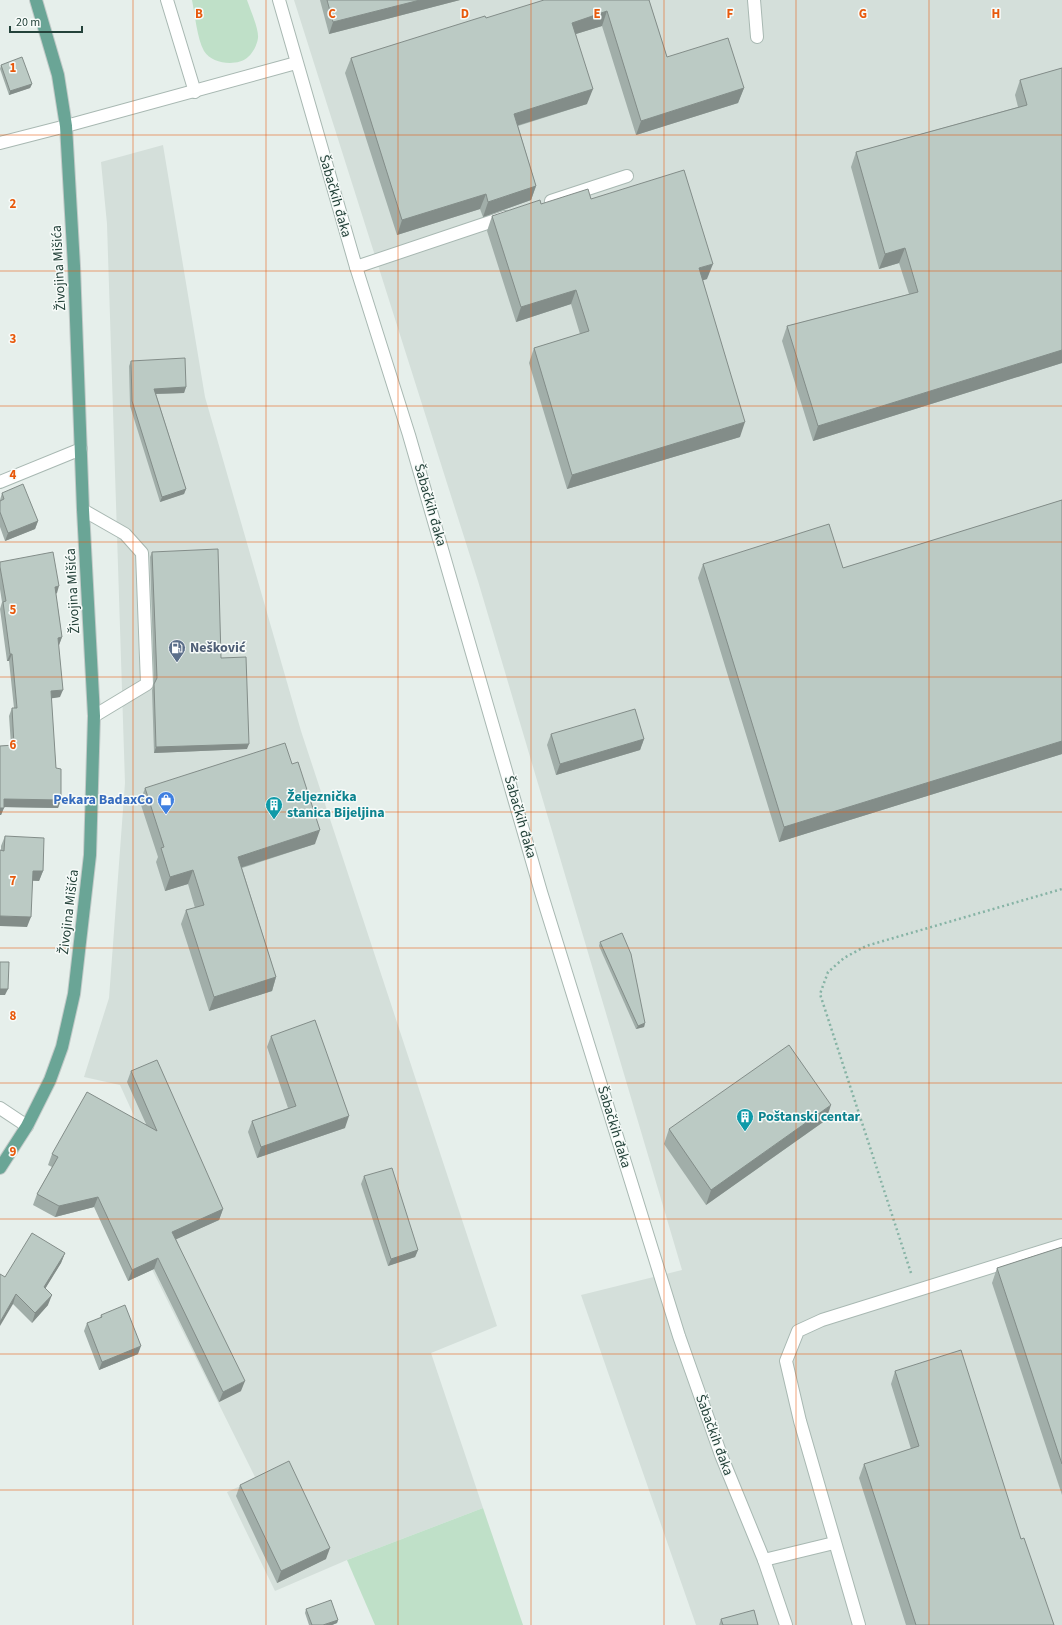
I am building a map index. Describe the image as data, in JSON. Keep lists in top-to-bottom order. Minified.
{"streets":{"main road":["Živojina Mišića"],"street":["Šabačkih đaka"]},"places":{"fuel station":["Nešković"],"shop":["Pekara BadaxCo"],"building":["Željeznička stanica Bijeljina","Poštanski centar"]},"scale_bar":"20 m","grid":{"columns":["B","C","D","E","F","G","H"],"rows":["1","2","3","4","5","6","7","8","9"]}}
